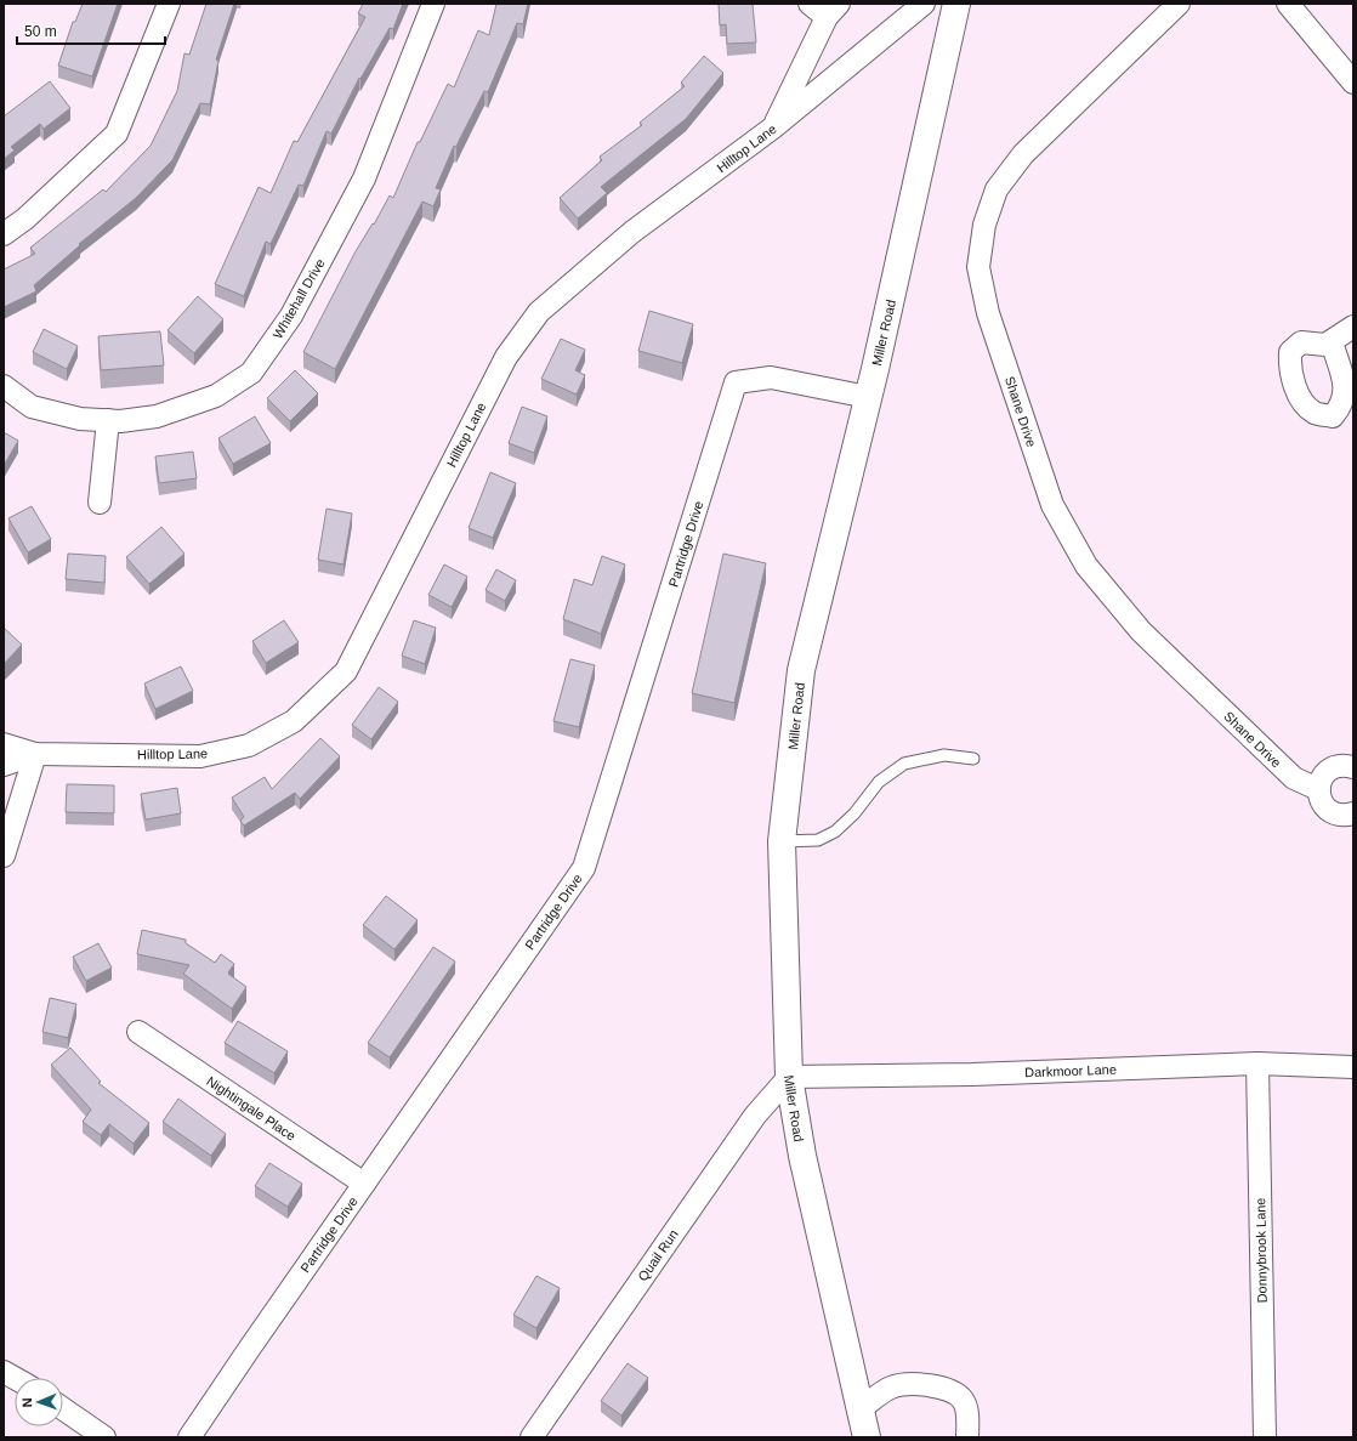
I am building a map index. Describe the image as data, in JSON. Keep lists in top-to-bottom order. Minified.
{"streets":{"street":["Hilltop Lane","Whitehall Drive","Miller Road","Shane Drive","Partridge Drive","Darkmoor Lane","Nightingale Place","Donnybrook Lane","Quail Run"]},"crossings":[["Miller Road","Partridge Drive"],["Miller Road","Darkmoor Lane"],["Miller Road","Quail Run"],["Partridge Drive","Nightingale Place"],["Darkmoor Lane","Donnybrook Lane"],["Darkmoor Lane","Quail Run"]],"scale_bar":"50 m","north":"left"}
